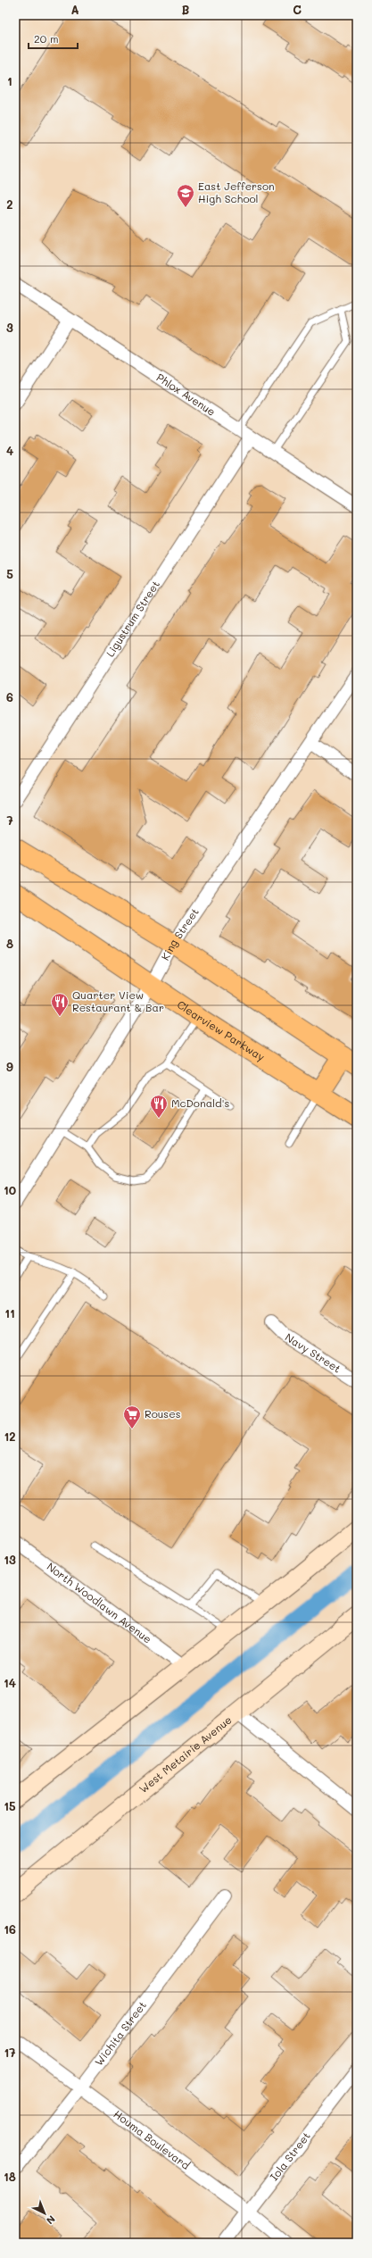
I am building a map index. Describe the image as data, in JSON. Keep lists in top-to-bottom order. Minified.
{"streets":{"highway":["Clearview Parkway"],"main road":["West Metairie Avenue"],"street":["Phlox Avenue","Ligustrum Street","King Street","Navy Street","North Woodlawn Avenue","Wichita Street","Houma Boulevard","Iola Street"]},"crossings":[["Phlox Avenue","Ligustrum Street"],["King Street","Clearview Parkway"],["Wichita Street","Houma Boulevard"],["Houma Boulevard","Iola Street"]],"places":{"school or university":["East Jefferson High School"],"restaurant":["Quarter View Restaurant & Bar","McDonald's"],"supermarket":["Rouses"]},"scale_bar":"20 m","north":"bottom right","grid":{"columns":["A","B","C"],"rows":["1","2","3","4","5","6","7","8","9","10","11","12","13","14","15","16","17","18"]}}
